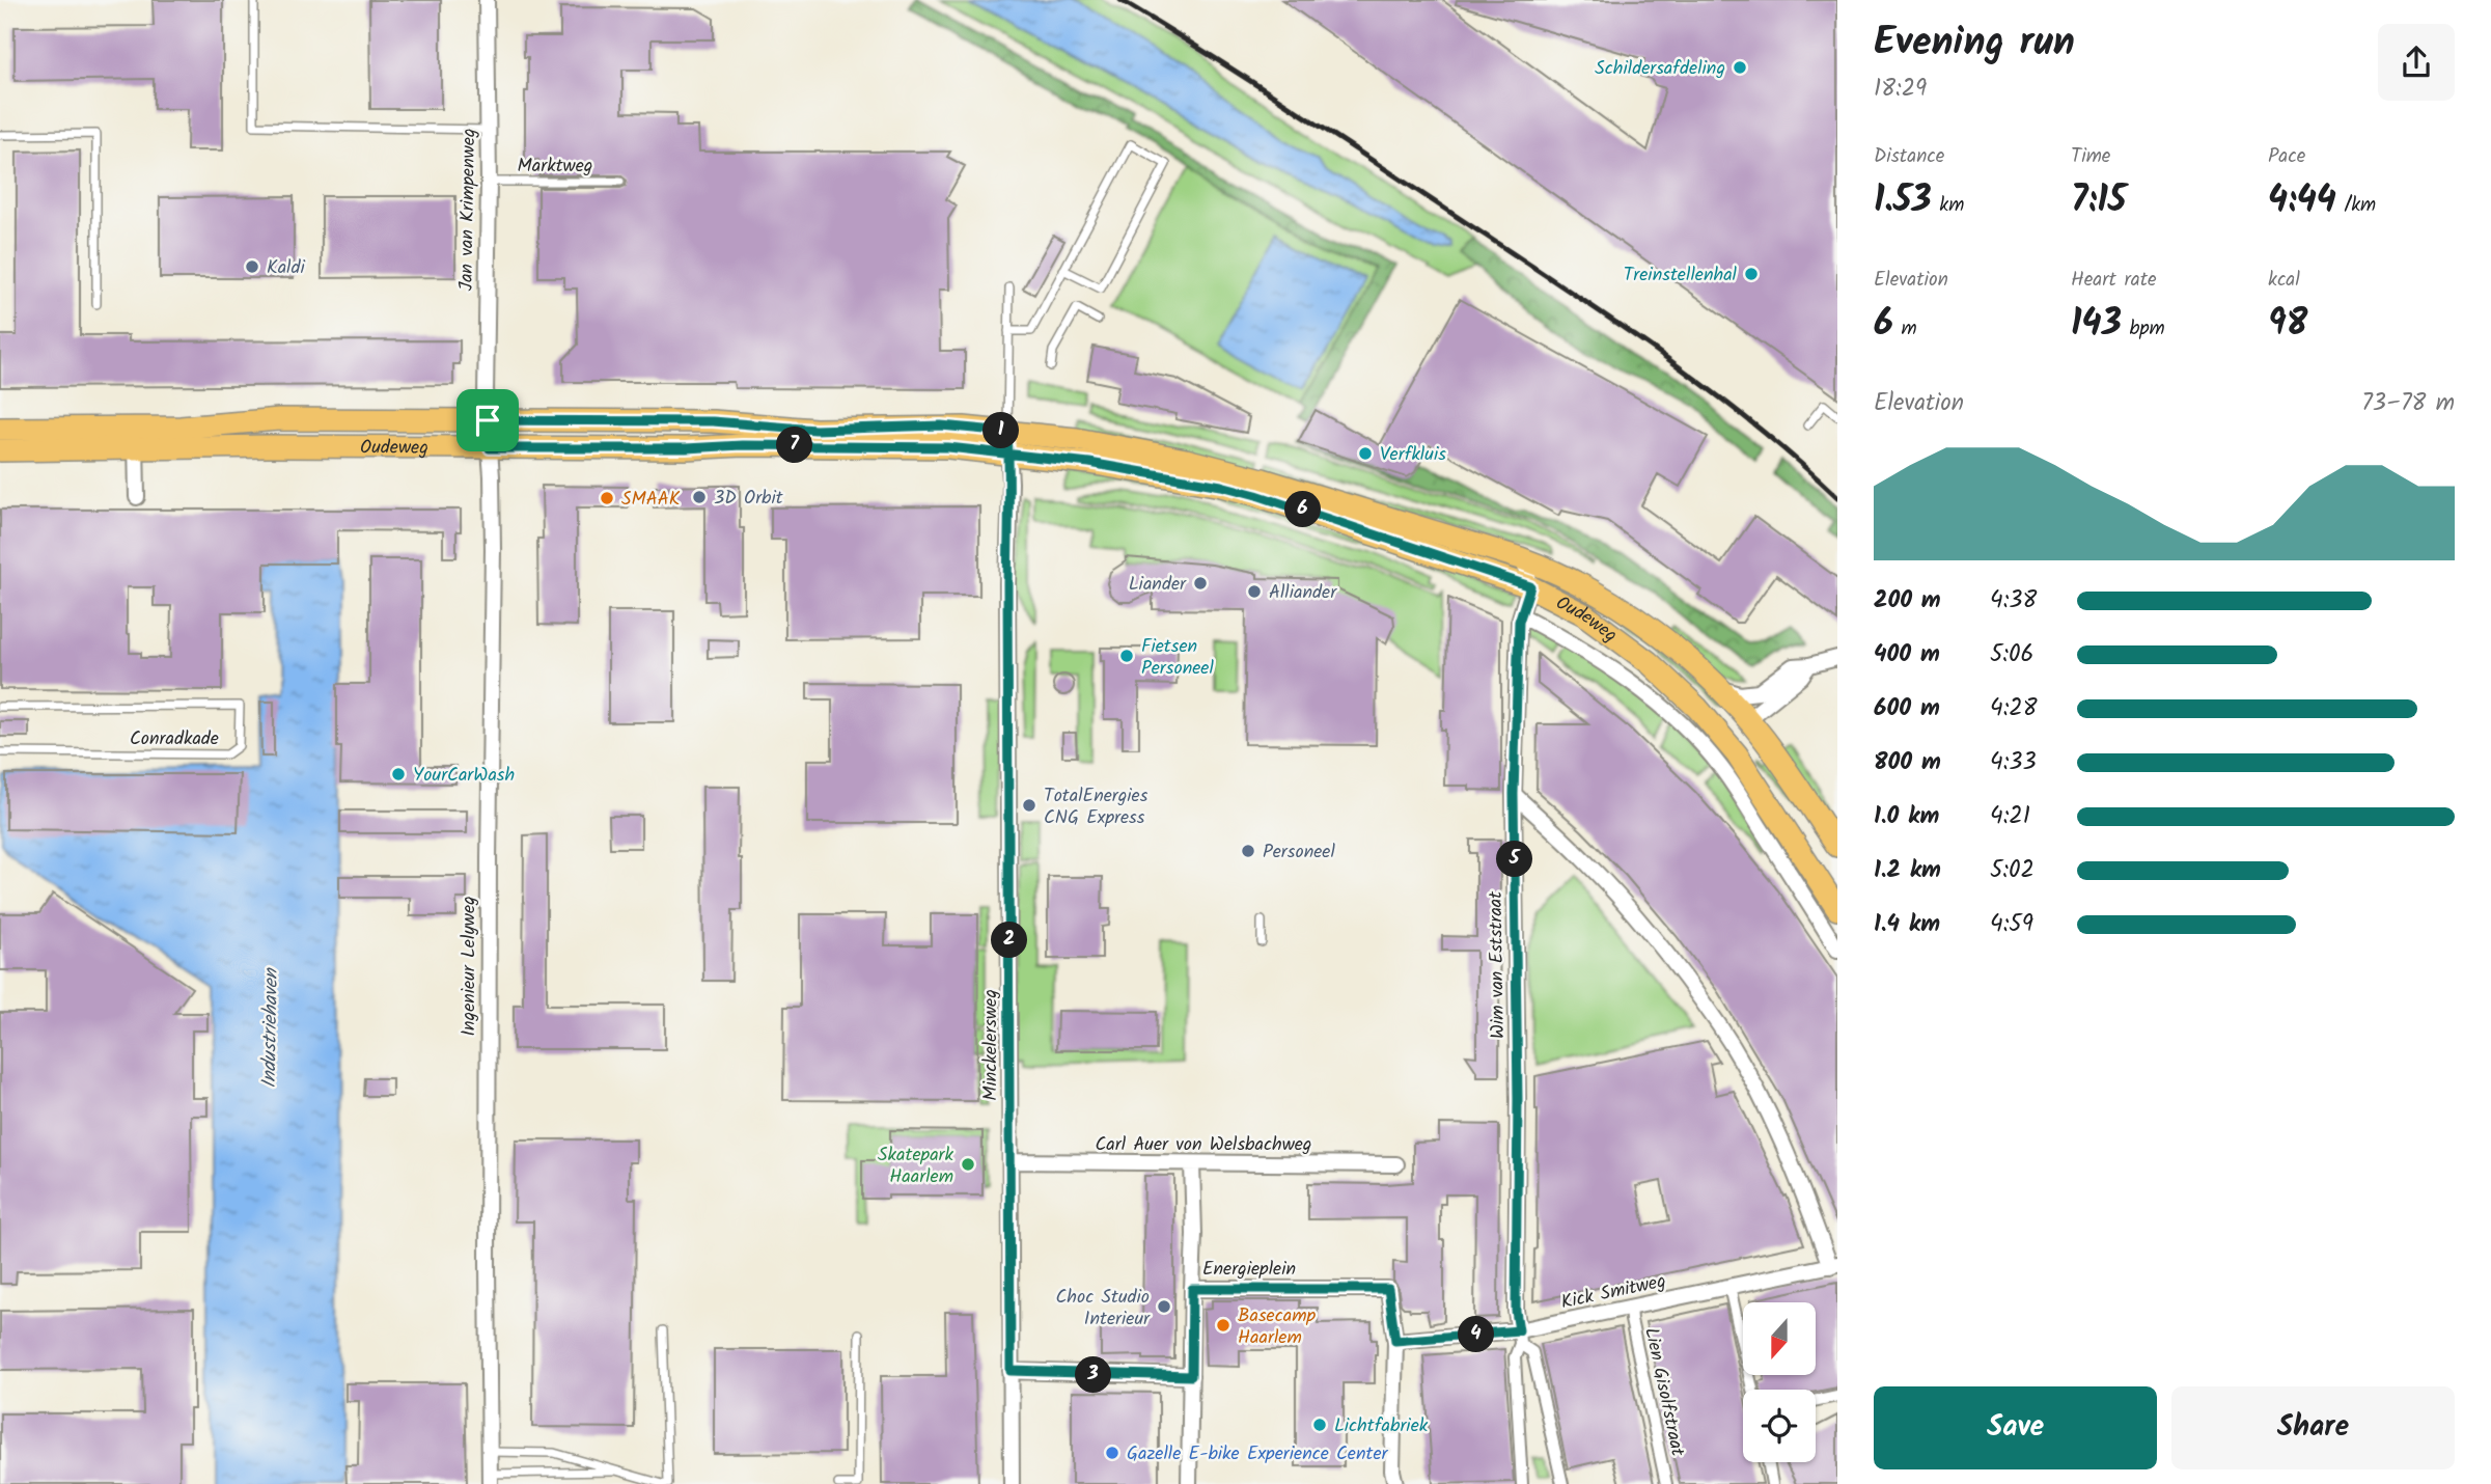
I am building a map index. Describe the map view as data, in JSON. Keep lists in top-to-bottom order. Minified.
{"streets":{"main road":["Oudeweg"],"street":["Jan van Krimpenweg","Wim van Eststraat","Ingenieur Lelyweg","Minckelersweg","Carl Auer von Welsbachweg","Energieplein","Kick Smitweg","Lien Gisolfstraat"],"lane":["Marktweg","Conradkade"]},"crossings":[["Marktweg","Jan van Krimpenweg"],["Jan van Krimpenweg","Oudeweg"],["Jan van Krimpenweg","Ingenieur Lelyweg"],["Oudeweg","Wim van Eststraat"],["Oudeweg","Ingenieur Lelyweg"],["Oudeweg","Minckelersweg"],["Wim van Eststraat","Kick Smitweg"],["Minckelersweg","Carl Auer von Welsbachweg"],["Carl Auer von Welsbachweg","Energieplein"],["Energieplein","Kick Smitweg"],["Kick Smitweg","Lien Gisolfstraat"]],"water":["Industriehaven"],"places":["Schildersafdeling","Kaldi","Treinstellenhal","Verfkluis","3D Orbit","SMAAK","Liander","Alliander","Fietsen Personeel","YourCarWash","TotalEnergies CNG Express","Personeel","Skatepark Haarlem","Choc Studio Interieur","Basecamp Haarlem","Lichtfabriek","Gazelle E-bike Experience Center"],"north":"bottom","page":{"heading":["Evening run","18:29"],"stats":[["Distance","1.53 km"],["Time","7:15"],["Pace","4:44 /km"],["Elevation","6 m"],["Heart rate","143 bpm"],["kcal","98"]],"chart":["Elevation","73–78 m"],"pins":["1","7","6","5","2","4","3"],"list":[{"name":"200 m","note":"4:38"},{"name":"400 m","note":"5:06"},{"name":"600 m","note":"4:28"},{"name":"800 m","note":"4:33"},{"name":"1.0 km","note":"4:21"},{"name":"1.2 km","note":"5:02"},{"name":"1.4 km","note":"4:59"}],"buttons":["Save","Share"]}}
